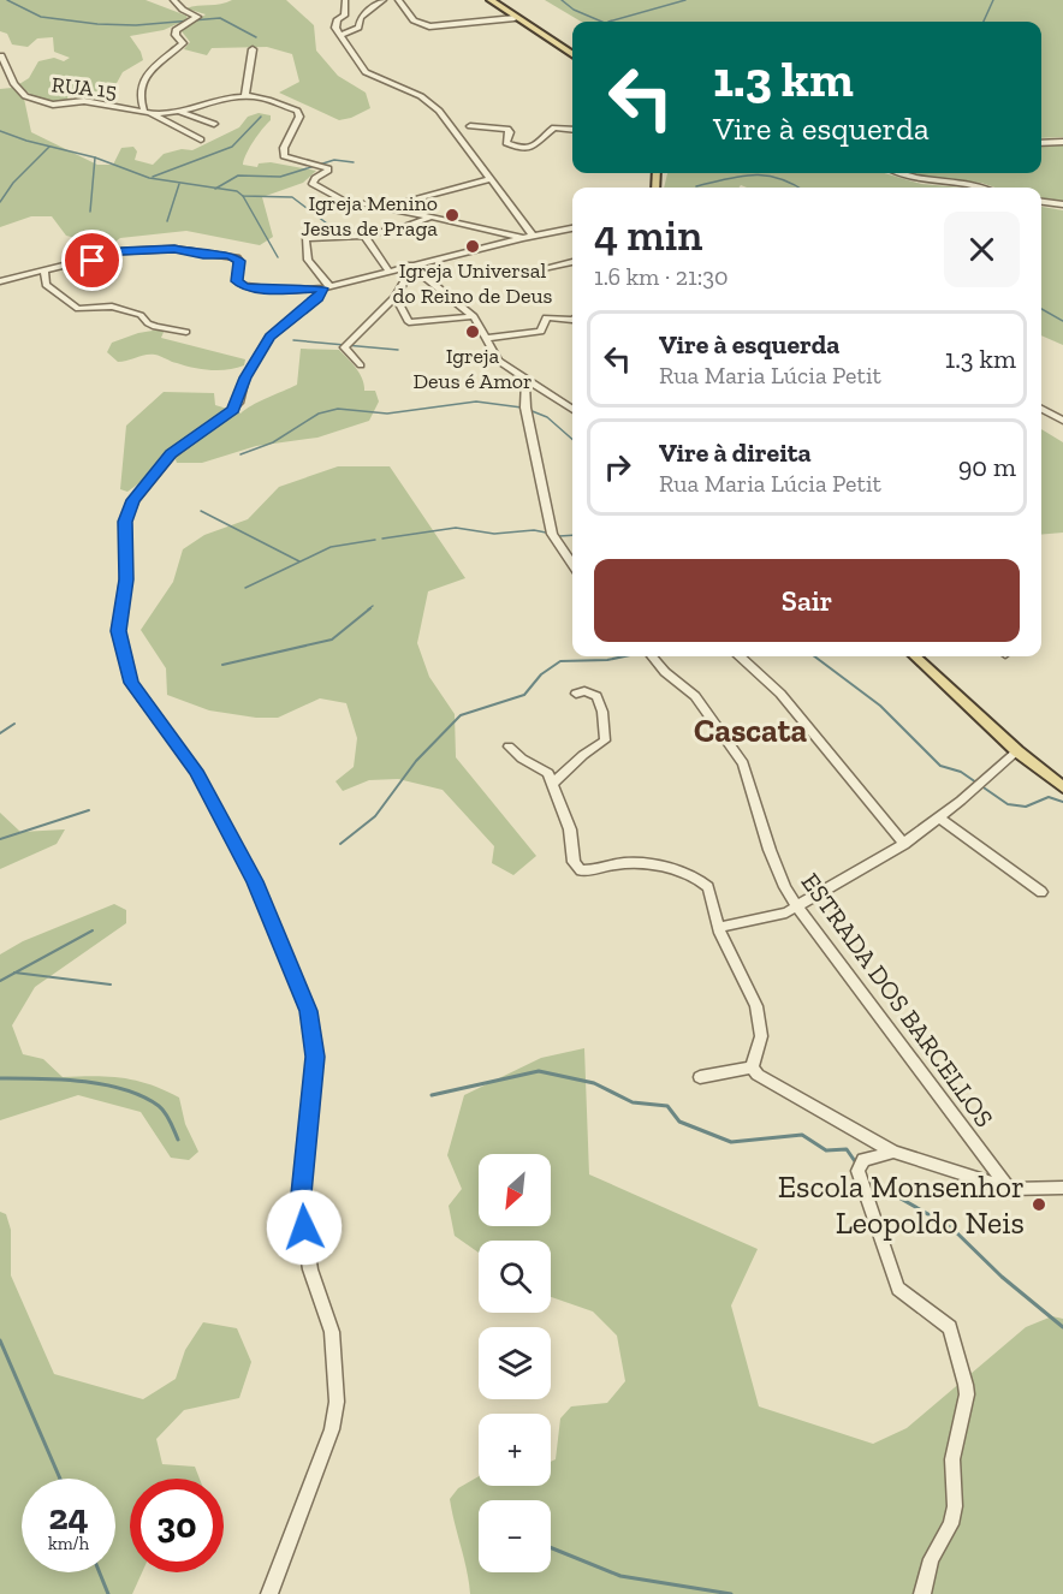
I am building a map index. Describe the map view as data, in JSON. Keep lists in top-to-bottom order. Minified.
{"streets":{"street":["RUA 15","ESTRADA DOS BARCELLOS"]},"districts":["Cascata"],"places":["Igreja Menino Jesus de Praga","Igreja Universal do Reino de Deus","Igreja Deus é Amor","Escola Monsenhor Leopoldo Neis"],"north":"bottom left","page":{"turn":["1.3 km","Vire à esquerda"],"heading":["4 min","1.6 km · 21:30"],"list":[{"name":"Vire à esquerda","note":"Rua Maria Lúcia Petit","value":"1.3 km"},{"name":"Vire à direita","note":"Rua Maria Lúcia Petit","value":"90 m"}],"buttons":"Sair","map_buttons":["+","−"],"speed":"24 km/h","limit":"30"}}
